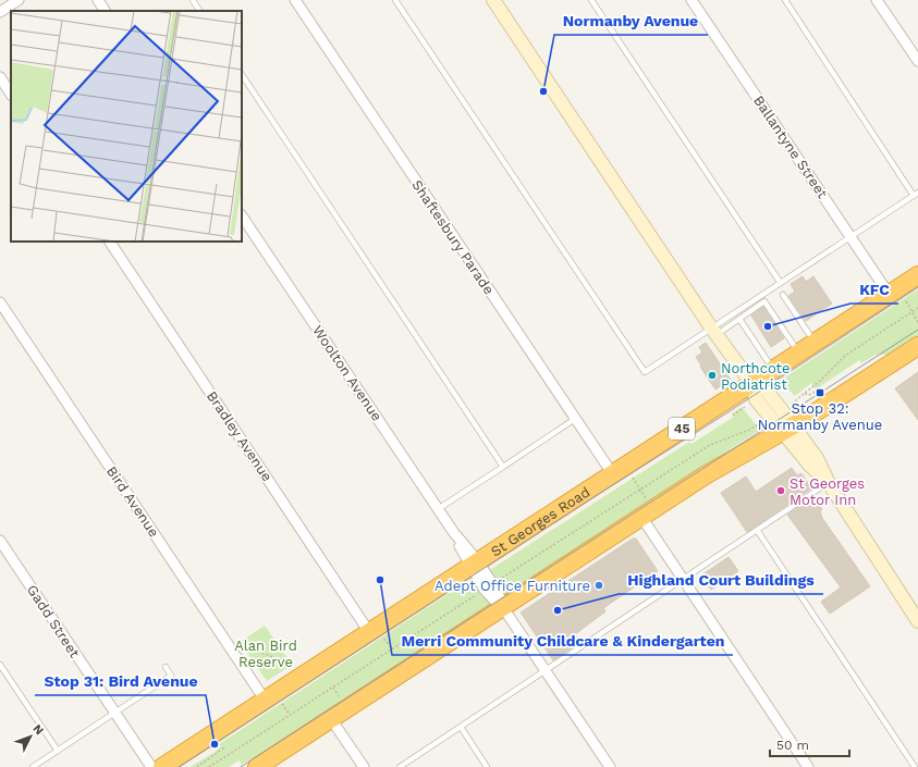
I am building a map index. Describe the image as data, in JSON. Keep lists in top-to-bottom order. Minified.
{"streets":{"highway":["45","St Georges Road"],"street":["Ballantyne Street","Shaftesbury Parade","Woolton Avenue","Bradley Avenue","Bird Avenue","Gadd Street"]},"crossings":[["Ballantyne Street","St Georges Road"],["Shaftesbury Parade","St Georges Road"],["Woolton Avenue","St Georges Road"],["Bradley Avenue","St Georges Road"],["Bird Avenue","St Georges Road"]],"parks":["Alan Bird Reserve"],"places":{"other":["Normanby Avenue","KFC","Northcote Podiatrist","St Georges Motor Inn","Merri Community Childcare & Kindergarten","Adept Office Furniture","Highland Court Buildings","Stop 31: Bird Avenue"],"transit":["Stop 32: Normanby Avenue"]},"scale_bar":"50 m","north":"top right"}
